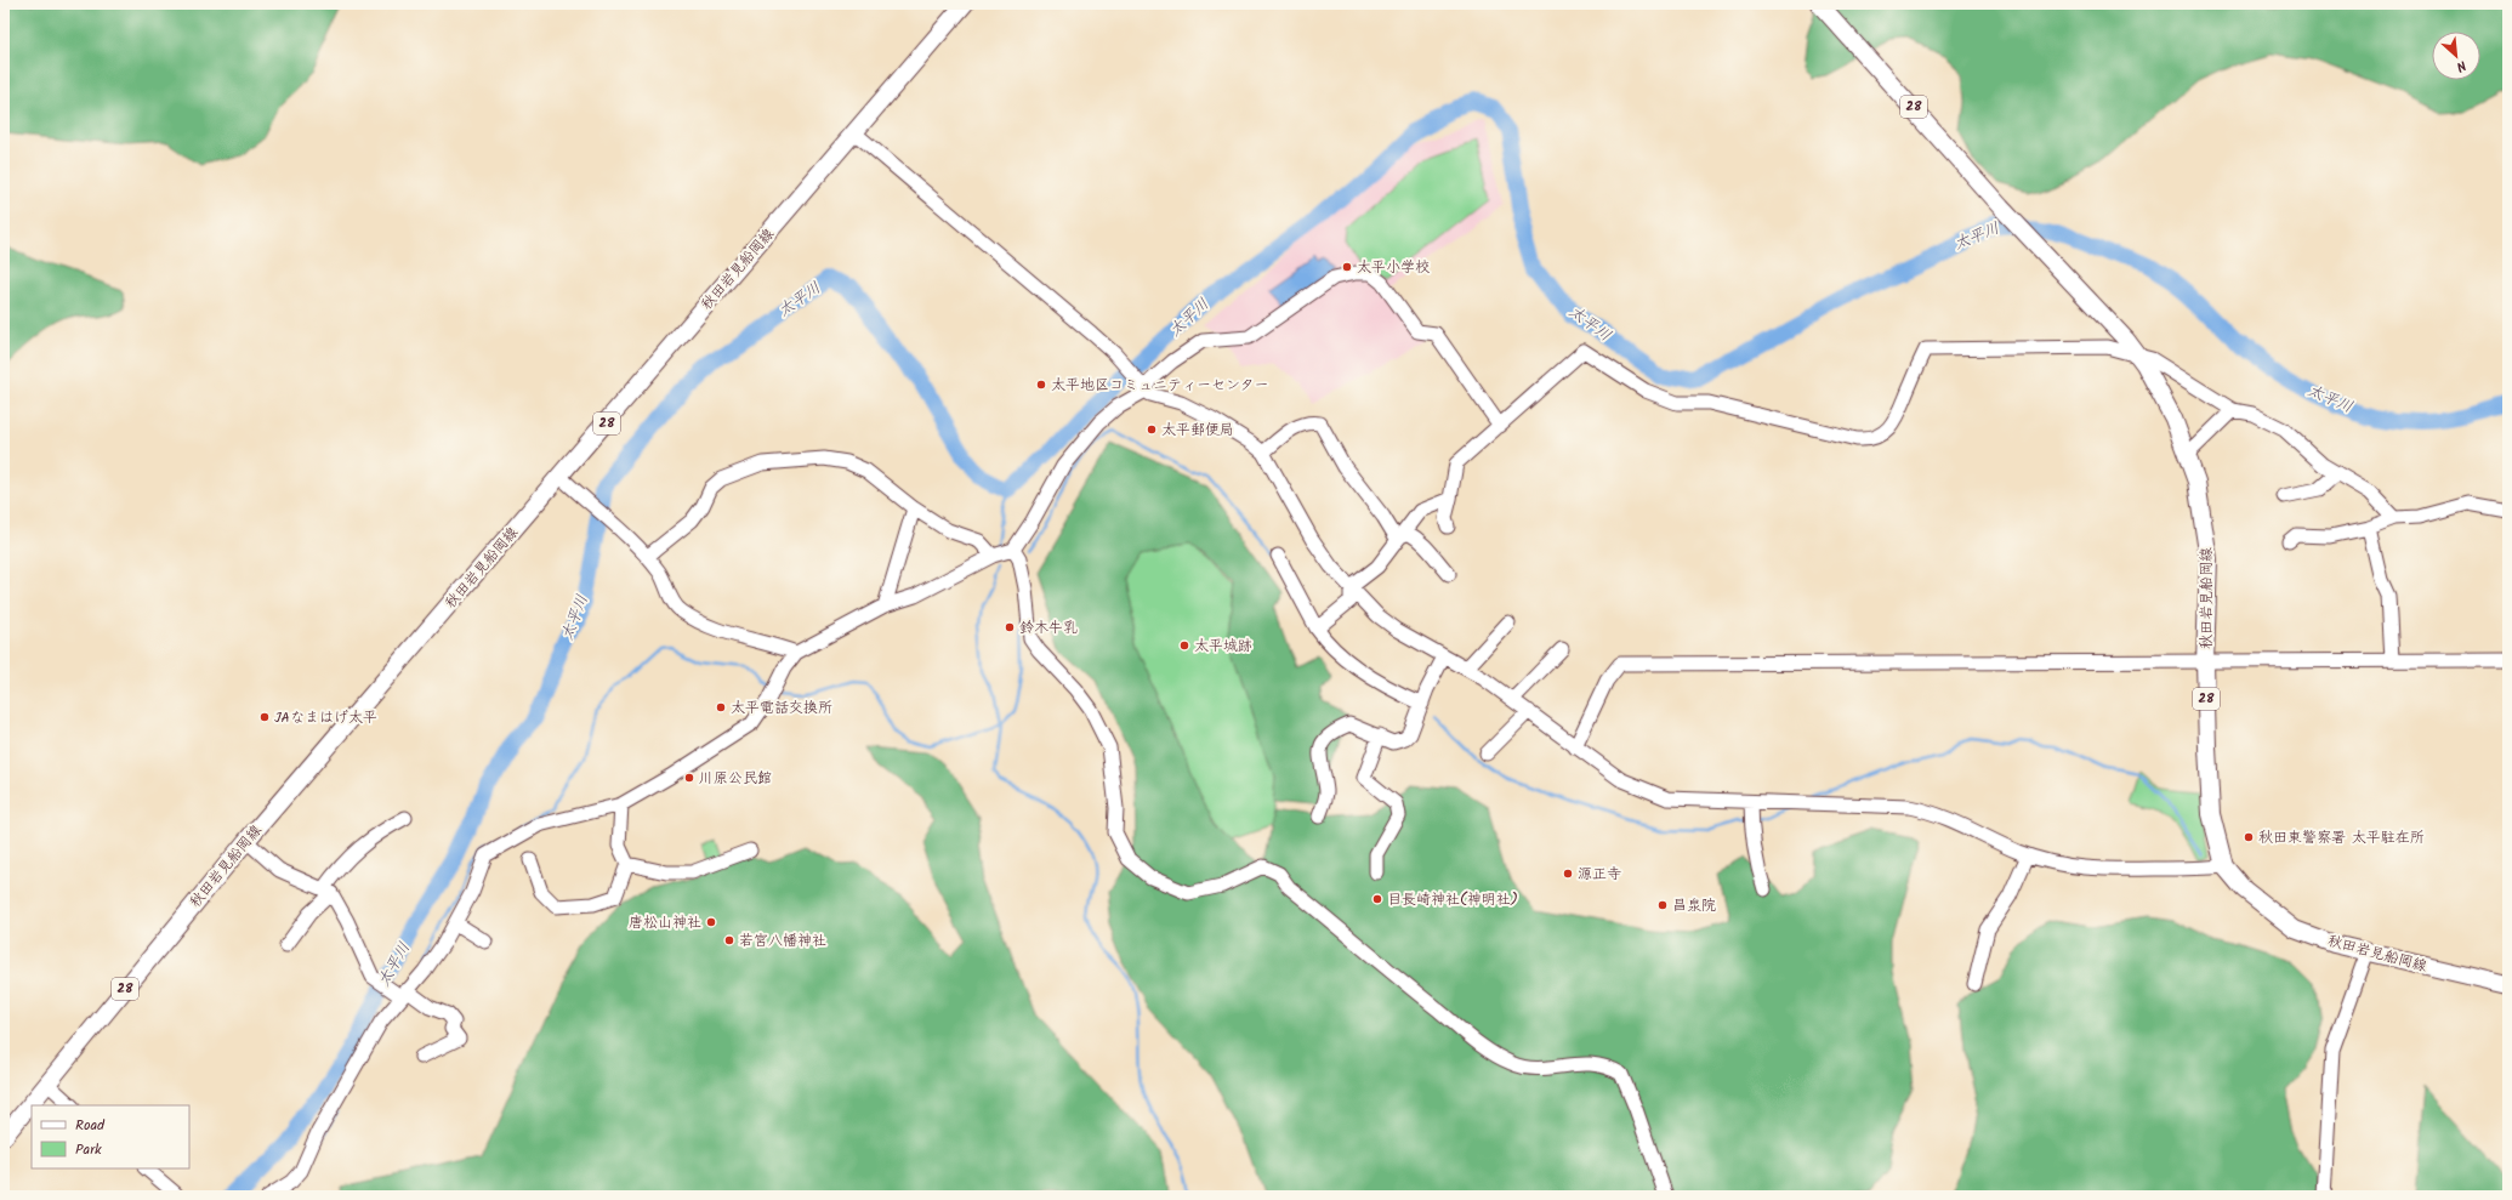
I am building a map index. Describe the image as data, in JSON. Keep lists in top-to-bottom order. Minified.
{"streets":{"main road":["28","秋田岩見船岡線"]},"water":["太平川"],"places":["太平小学校","太平地区コミュニティーセンター","太平郵便局","鈴木牛乳","太平城跡","太平電話交換所","JAなまはげ太平","川原公民館","秋田東警察署 太平駐在所","源正寺","目長崎神社(神明社)","昌泉院","唐松山神社","若宮八幡神社"],"legend":["Road","Park"],"north":"bottom right"}
